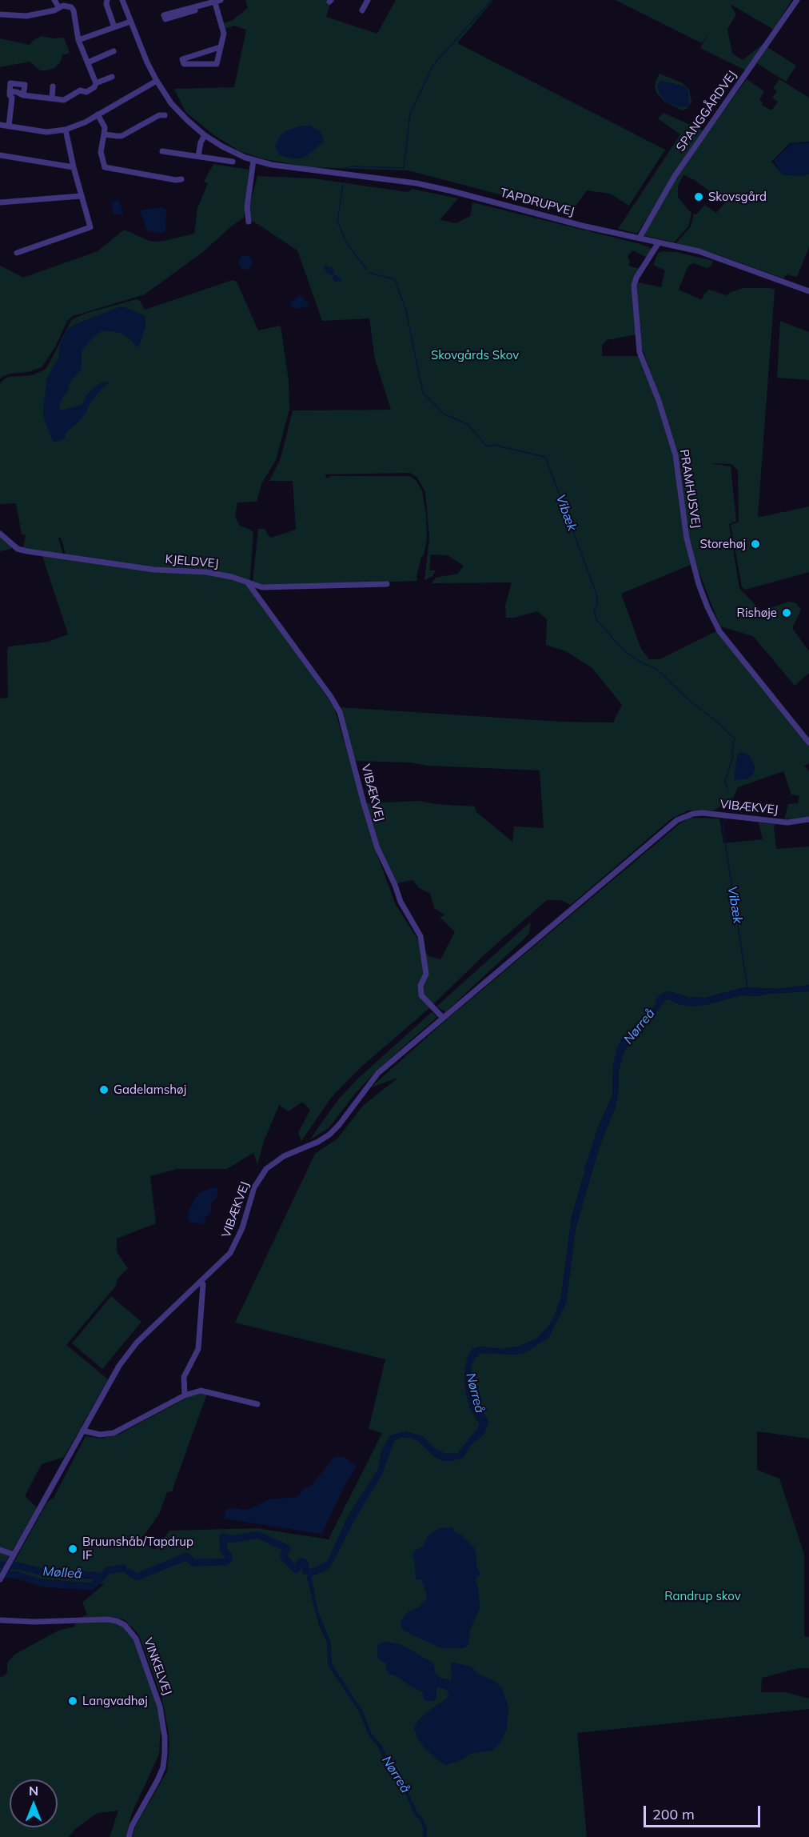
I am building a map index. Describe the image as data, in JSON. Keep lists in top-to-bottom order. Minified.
{"streets":{"street":["SPANGGÅRDVEJ","TAPDRUPVEJ","PRAMHUSVEJ","KJELDVEJ","VIBÆKVEJ","VINKELVEJ"]},"crossings":[["SPANGGÅRDVEJ","TAPDRUPVEJ"],["TAPDRUPVEJ","PRAMHUSVEJ"],["KJELDVEJ","VIBÆKVEJ"]],"water":["Vibæk","Nørreå","Mølleå"],"parks":["Skovgårds Skov","Randrup skov"],"places":["Skovsgård","Storehøj","Rishøje","Gadelamshøj","Bruunshåb/Tapdrup IF","Langvadhøj"],"scale_bar":"200 m","north":"top"}
